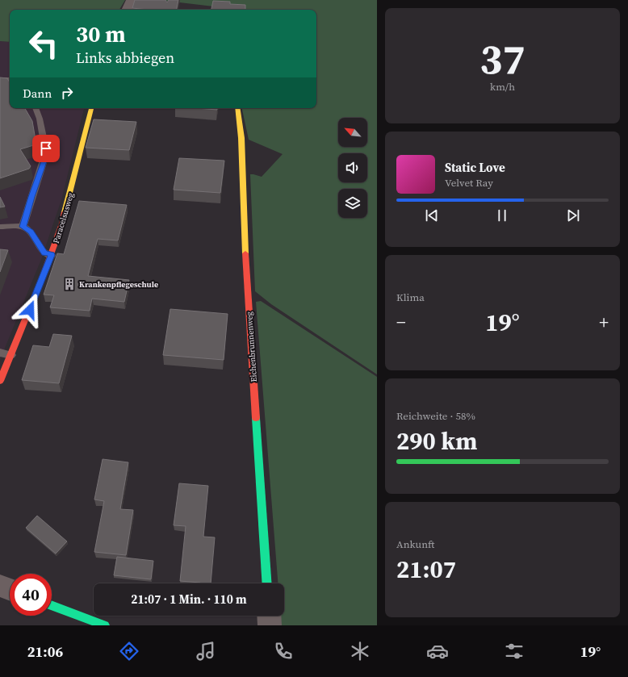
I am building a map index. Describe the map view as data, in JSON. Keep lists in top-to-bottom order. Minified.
{"streets":{"street":["Paracelsusweg","Eichenbrunnenweg"]},"places":{"building":["Krankenpflegeschule"]},"north":"top left","page":{"tile":[["37","km/h"],"Klima",["Reichweite · 58%","290 km"],["Ankunft","21:07"]],"turn":["30 m","Links abbiegen"],"then":"Dann","song":["Static Love","Velvet Ray"],"heat":["−","19°","+"],"limit":"40","trip":"21:07 · 1 Min. · 110 m","tabs":["21:06","19°"]}}
